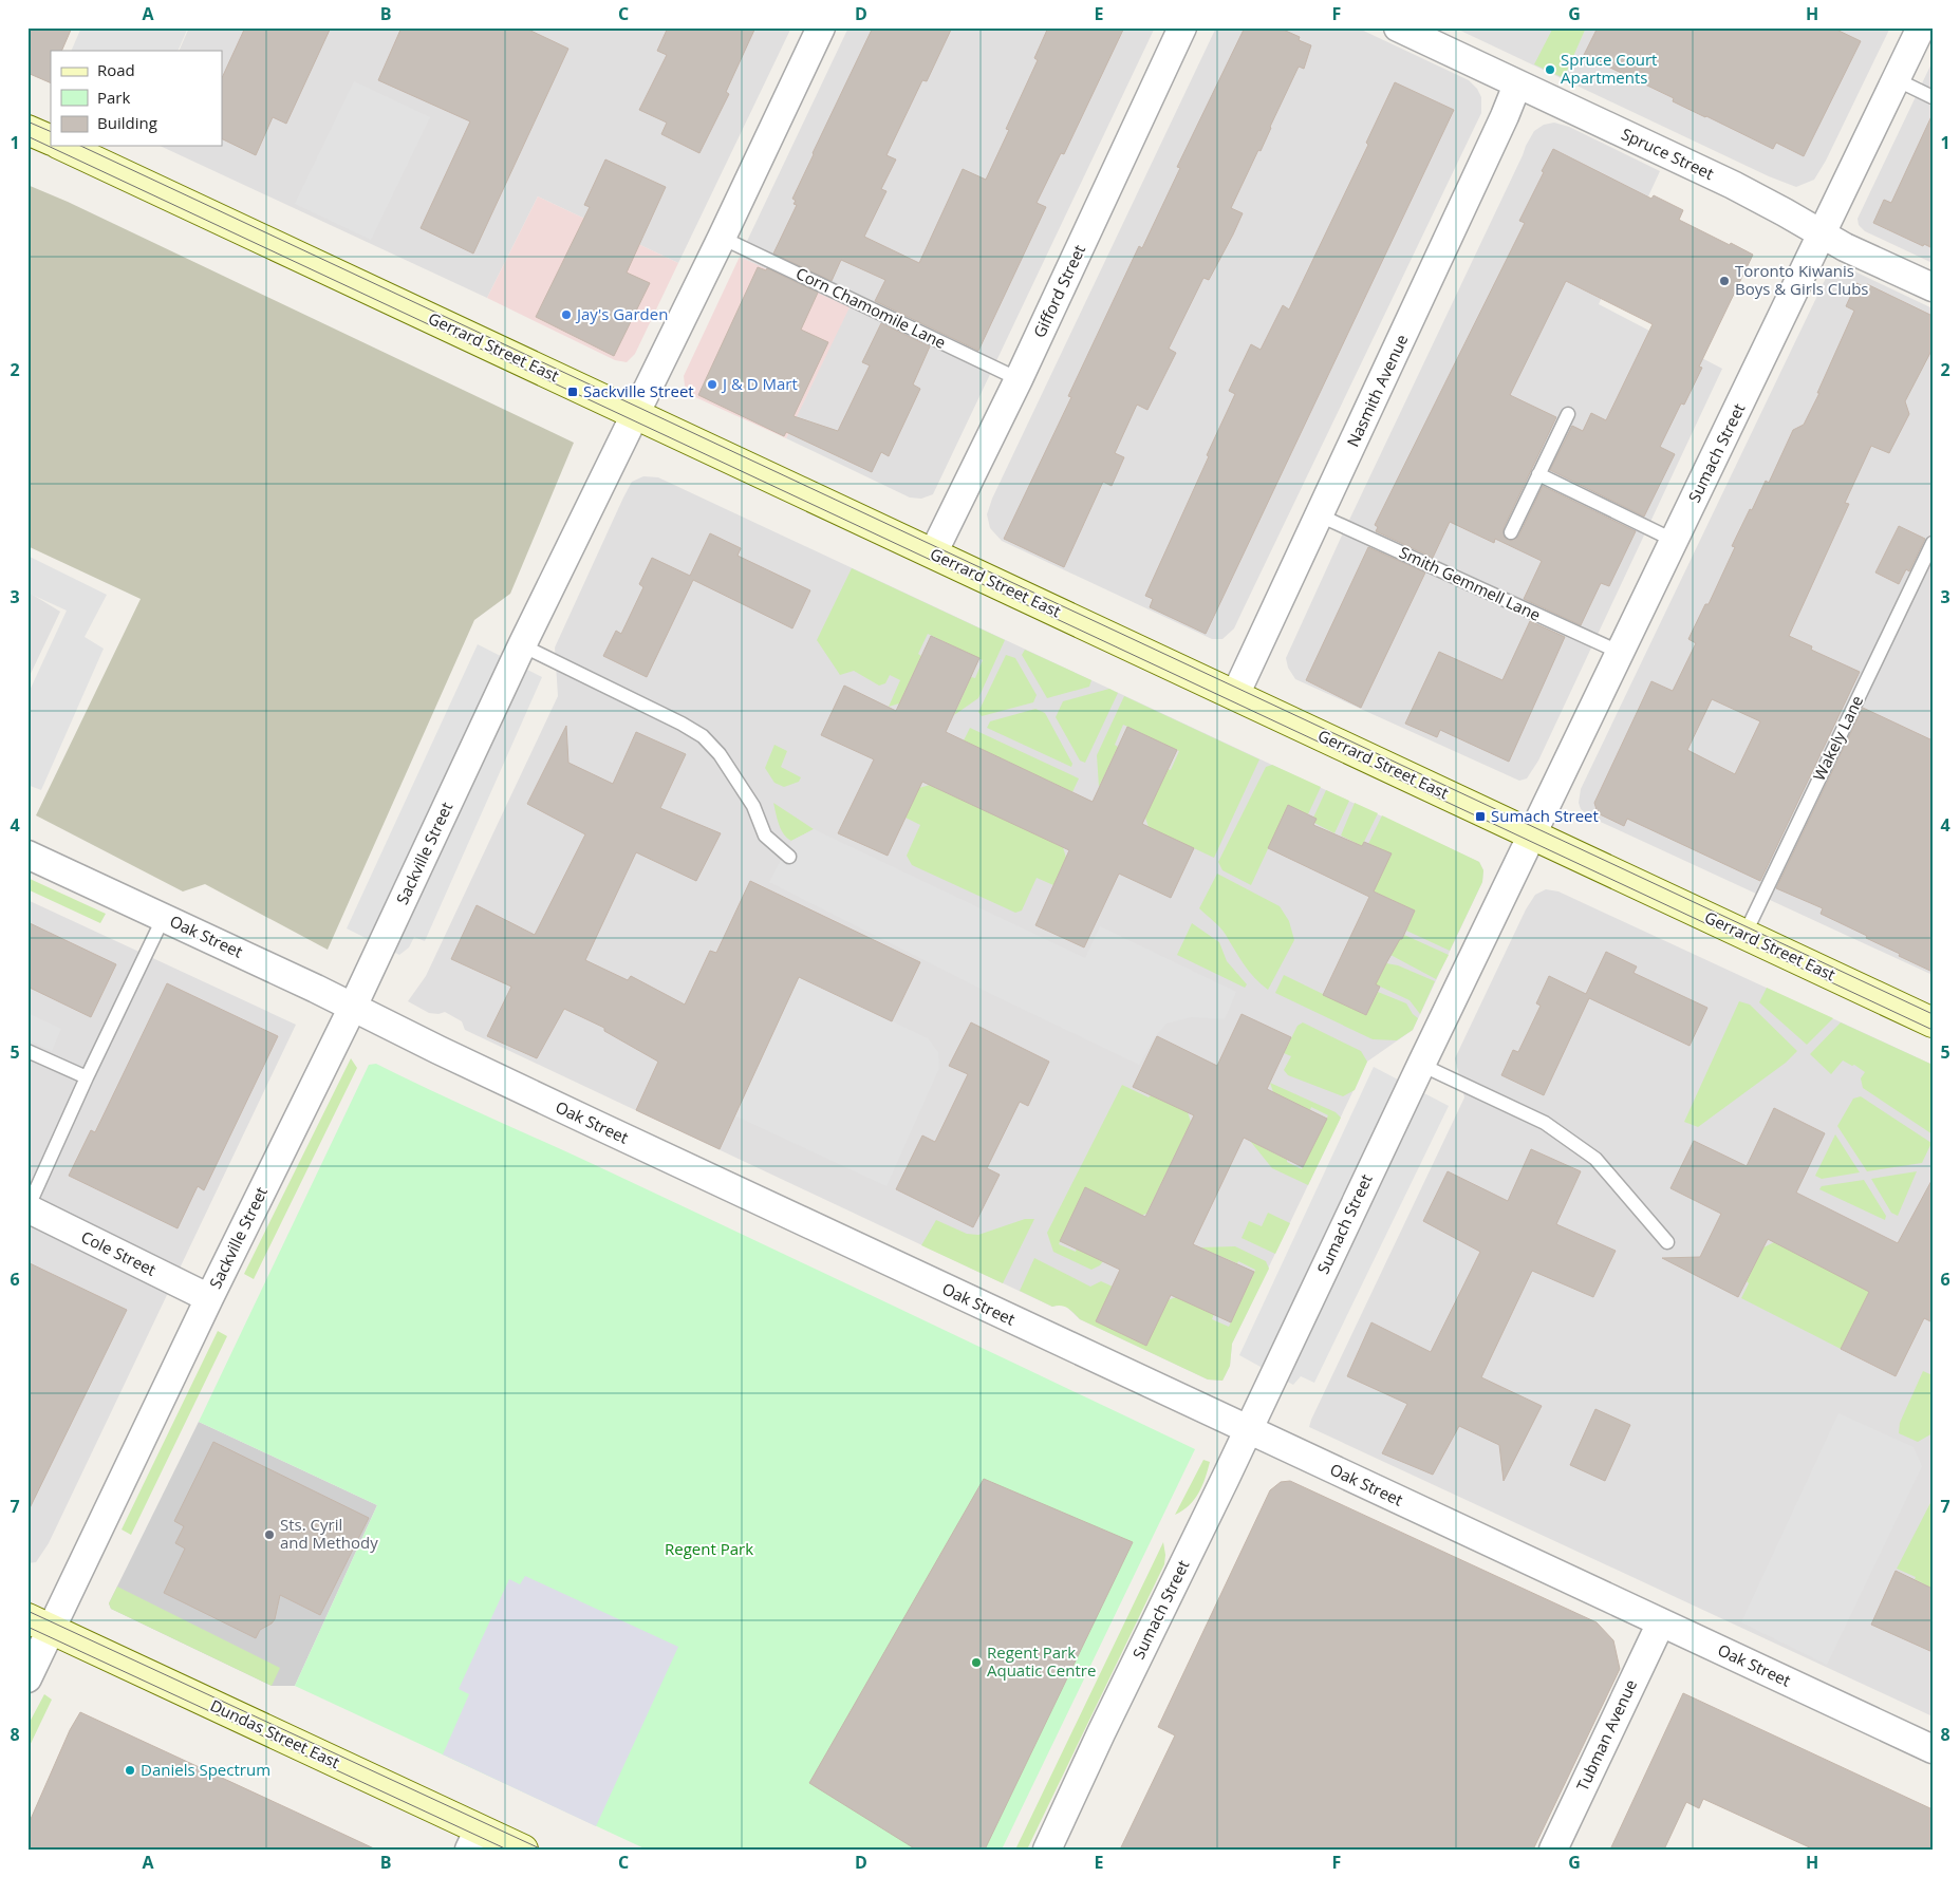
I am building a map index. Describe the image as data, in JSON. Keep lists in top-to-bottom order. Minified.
{"streets":{"main road":["Gerrard Street East","Dundas Street East"],"street":["Spruce Street","Gifford Street","Nasmith Avenue","Sumach Street","Sackville Street","Oak Street","Cole Street","Tubman Avenue"],"lane":["Corn Chamomile Lane","Smith Gemmell Lane","Wakely Lane"]},"crossings":[["Spruce Street","Nasmith Avenue"],["Spruce Street","Sumach Street"],["Gifford Street","Corn Chamomile Lane"],["Gifford Street","Gerrard Street East"],["Corn Chamomile Lane","Sackville Street"],["Gerrard Street East","Nasmith Avenue"],["Gerrard Street East","Sumach Street"],["Gerrard Street East","Wakely Lane"],["Gerrard Street East","Sackville Street"],["Nasmith Avenue","Smith Gemmell Lane"],["Sumach Street","Smith Gemmell Lane"],["Sumach Street","Oak Street"],["Sackville Street","Oak Street"],["Sackville Street","Cole Street"],["Sackville Street","Dundas Street East"],["Oak Street","Tubman Avenue"]],"parks":["Regent Park"],"places":{"other":["Spruce Court Apartments","Toronto Kiwanis Boys & Girls Clubs","Jay's Garden","J & D Mart","Sts. Cyril and Methody","Regent Park Aquatic Centre","Daniels Spectrum"],"transit":["Sackville Street","Sumach Street"]},"legend":["Road","Park","Building"],"grid":{"columns":["A","B","C","D","E","F","G","H"],"rows":["1","2","3","4","5","6","7","8"]}}
